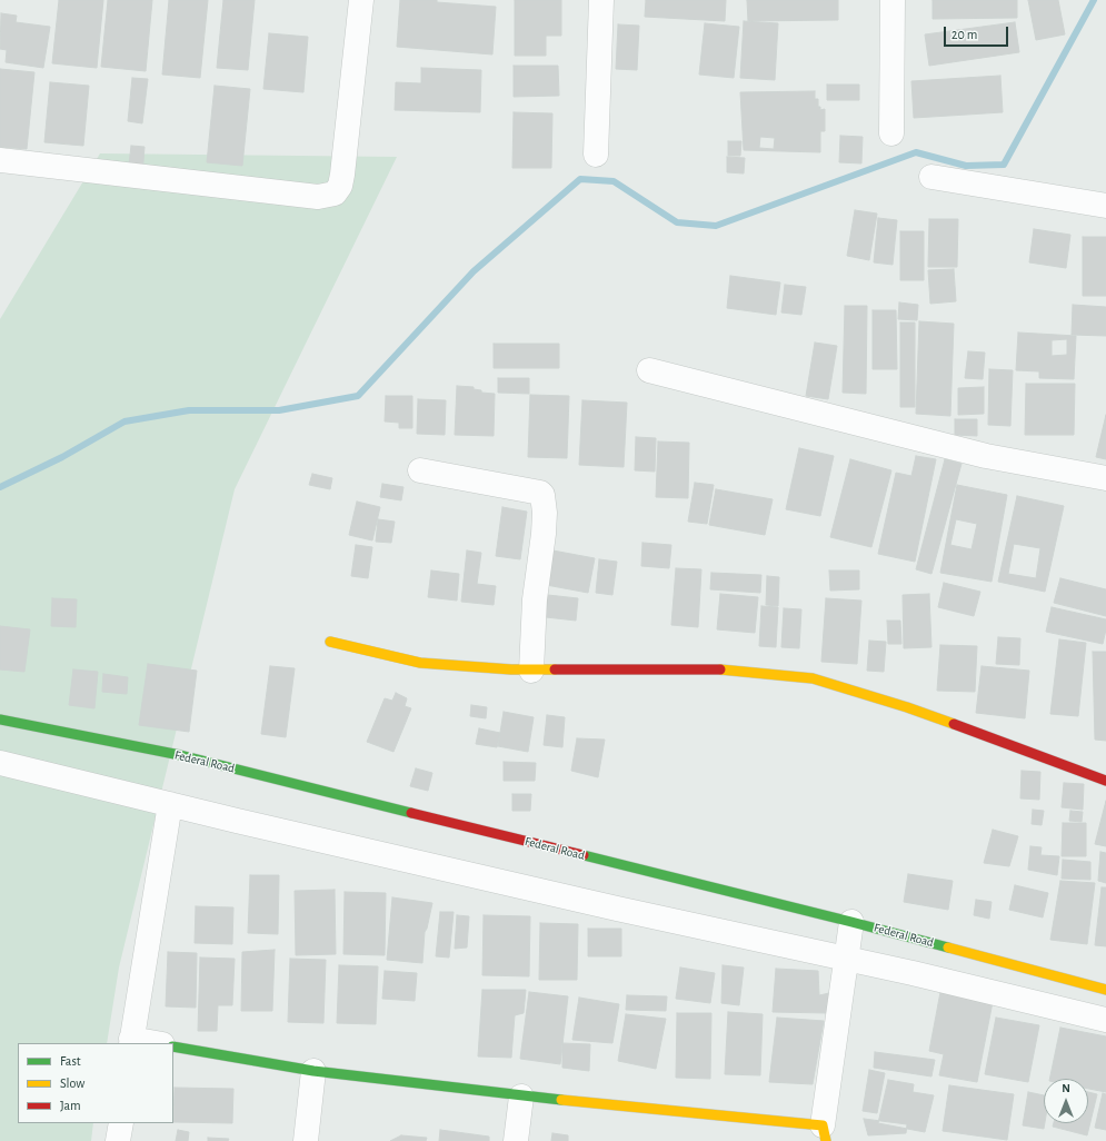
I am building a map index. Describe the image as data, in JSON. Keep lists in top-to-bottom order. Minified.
{"streets":{"street":["Federal Road"]},"legend":["Fast","Slow","Jam"],"scale_bar":"20 m","north":"top"}
